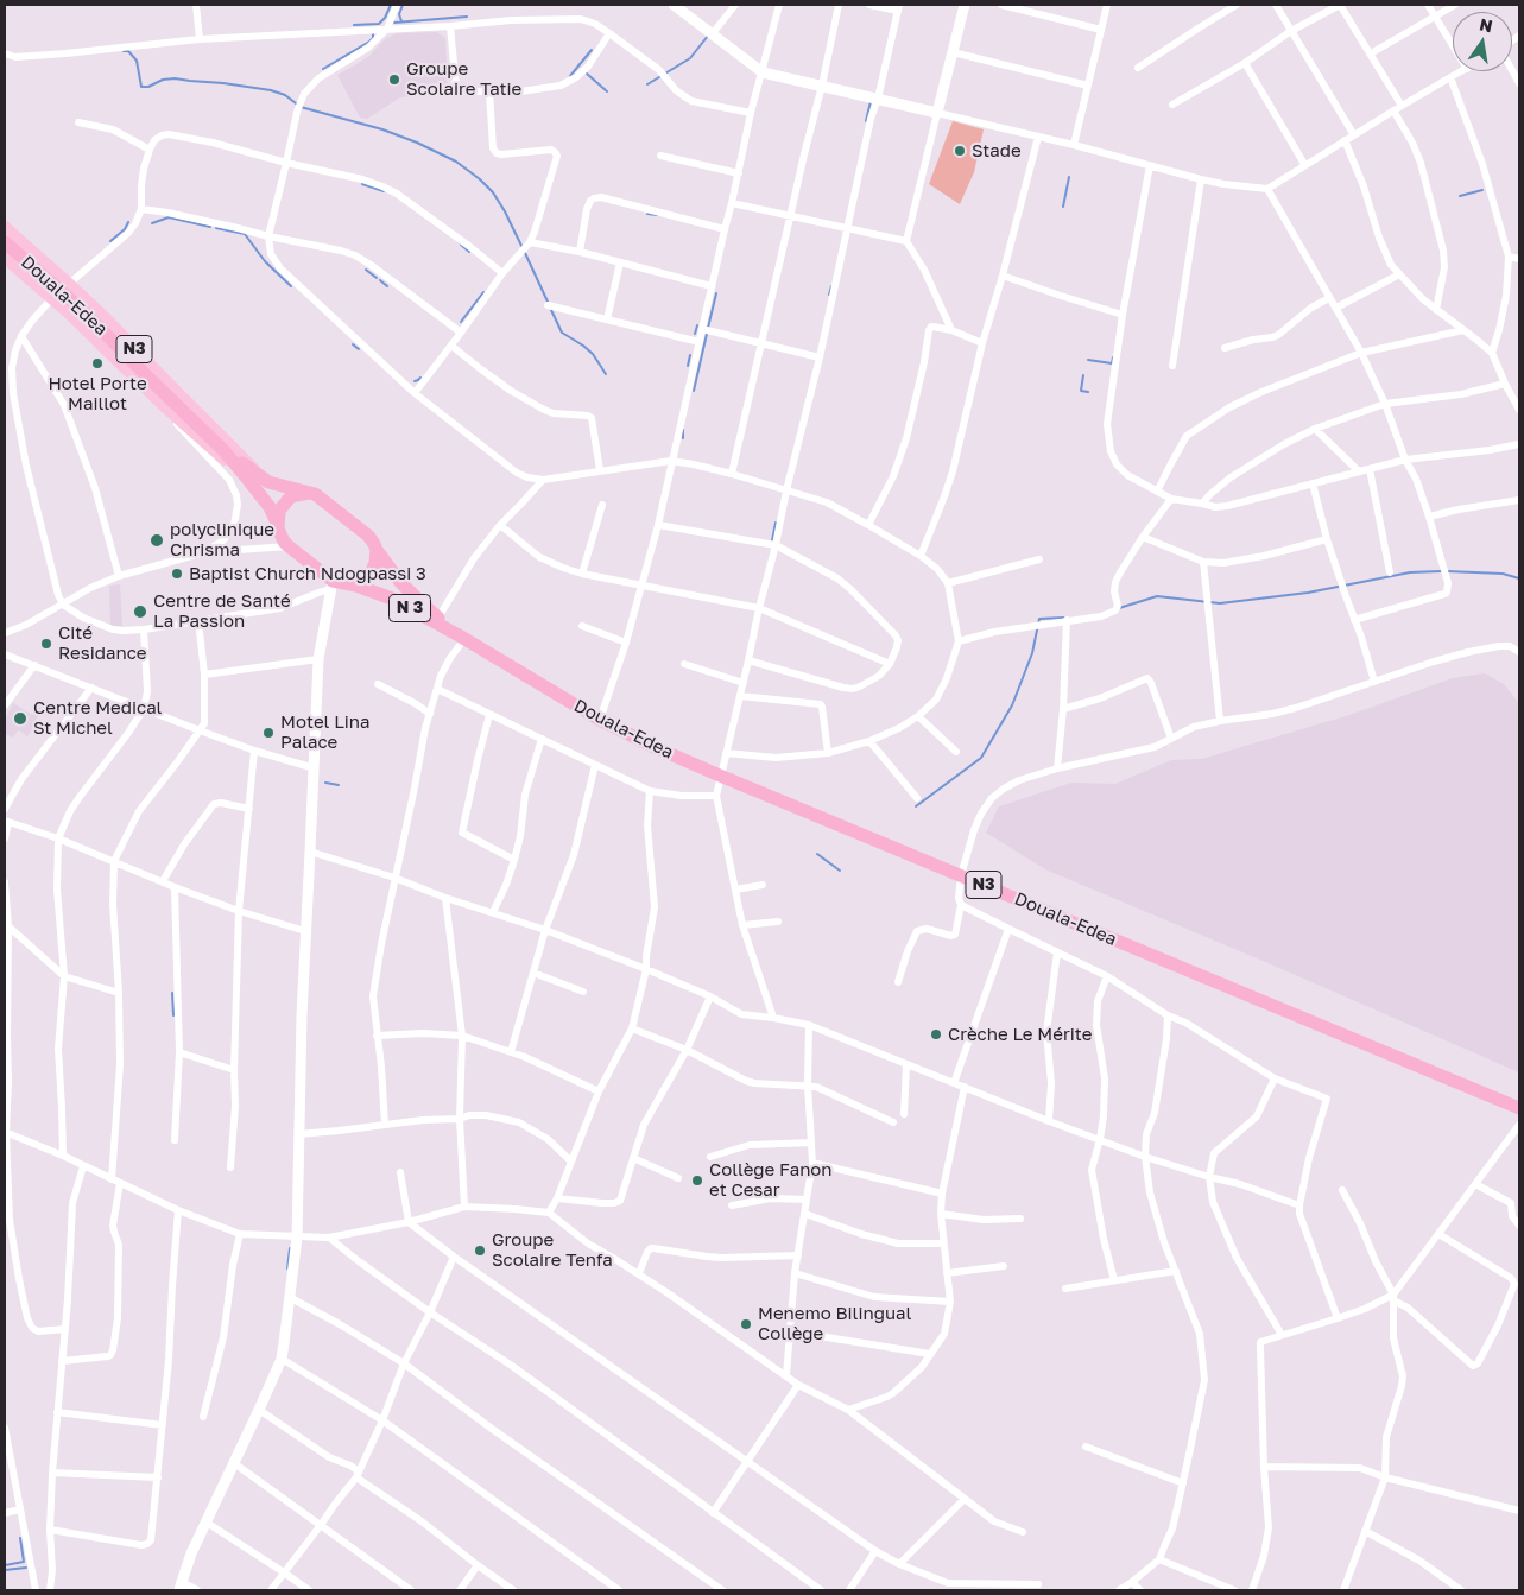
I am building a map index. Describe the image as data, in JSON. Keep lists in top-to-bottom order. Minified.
{"streets":{"highway":["Douala-Edea","N3","N 3"]},"crossings":[["Douala-Edea","N3"],["Douala-Edea","N 3"],["N3","N 3"]],"places":["Groupe Scolaire Tatie","Stade","Hotel Porte Maillot","polyclinique Chrisma","Baptist Church Ndogpassi 3","Centre de Santé La Passion","Cité Residance","Centre Medical St Michel","Motel Lina Palace","Crèche Le Mérite","Collège Fanon et Cesar","Groupe Scolaire Tenfa","Menemo Bilingual Collège"],"north":"top"}
